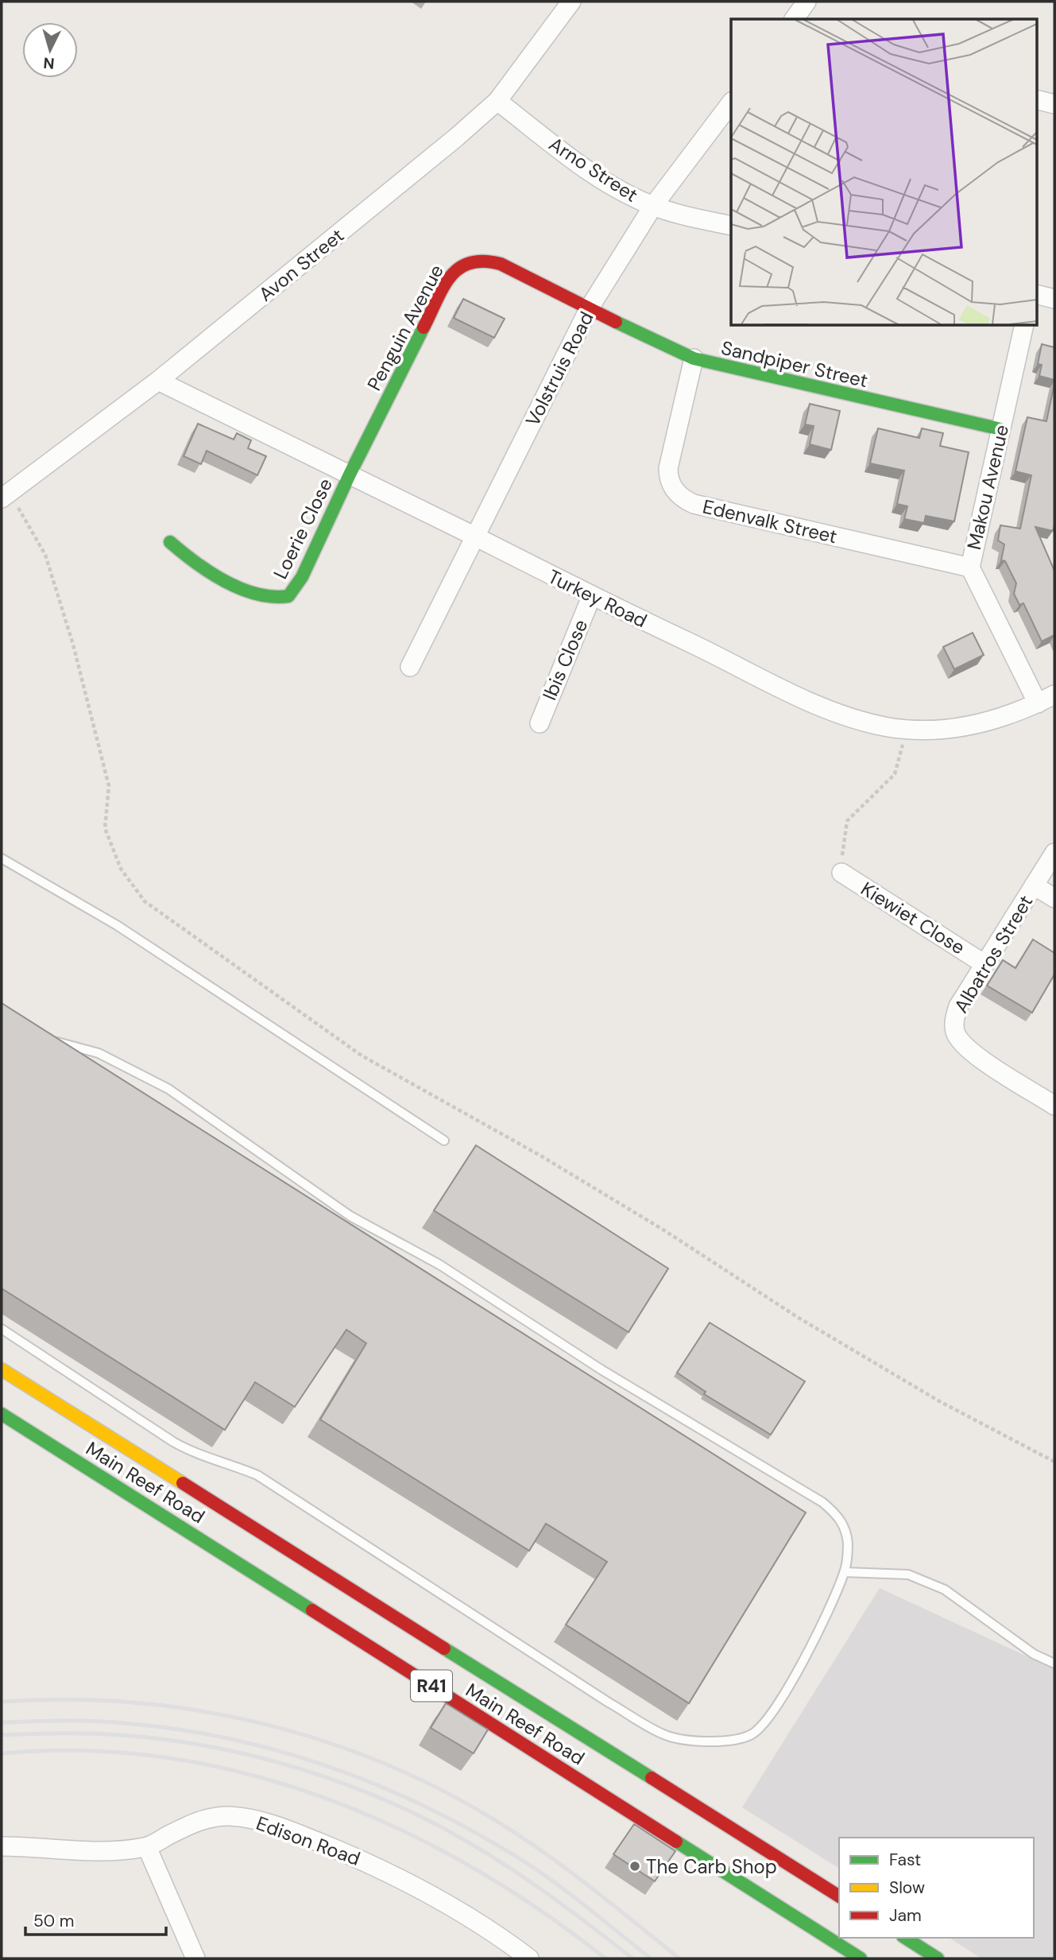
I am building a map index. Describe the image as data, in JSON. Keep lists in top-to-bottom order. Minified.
{"streets":{"main road":["Penguin Avenue","Sandpiper Street","Loerie Close","Main Reef Road","R41"],"street":["Arno Street","Avon Street","Volstruis Road","Makou Avenue","Edenvalk Street","Turkey Road","Ibis Close","Kiewiet Close","Albatros Street","Edison Road"]},"crossings":[["Arno Street","Avon Street"],["Arno Street","Volstruis Road"],["Avon Street","Turkey Road"],["Penguin Avenue","Sandpiper Street"],["Penguin Avenue","Volstruis Road"],["Penguin Avenue","Loerie Close"],["Penguin Avenue","Turkey Road"],["Sandpiper Street","Volstruis Road"],["Sandpiper Street","Makou Avenue"],["Sandpiper Street","Edenvalk Street"],["Volstruis Road","Turkey Road"],["Makou Avenue","Edenvalk Street"],["Makou Avenue","Turkey Road"],["Loerie Close","Turkey Road"],["Turkey Road","Ibis Close"],["Kiewiet Close","Albatros Street"]],"places":["The Carb Shop"],"legend":["Fast","Slow","Jam"],"scale_bar":"50 m","north":"bottom"}
